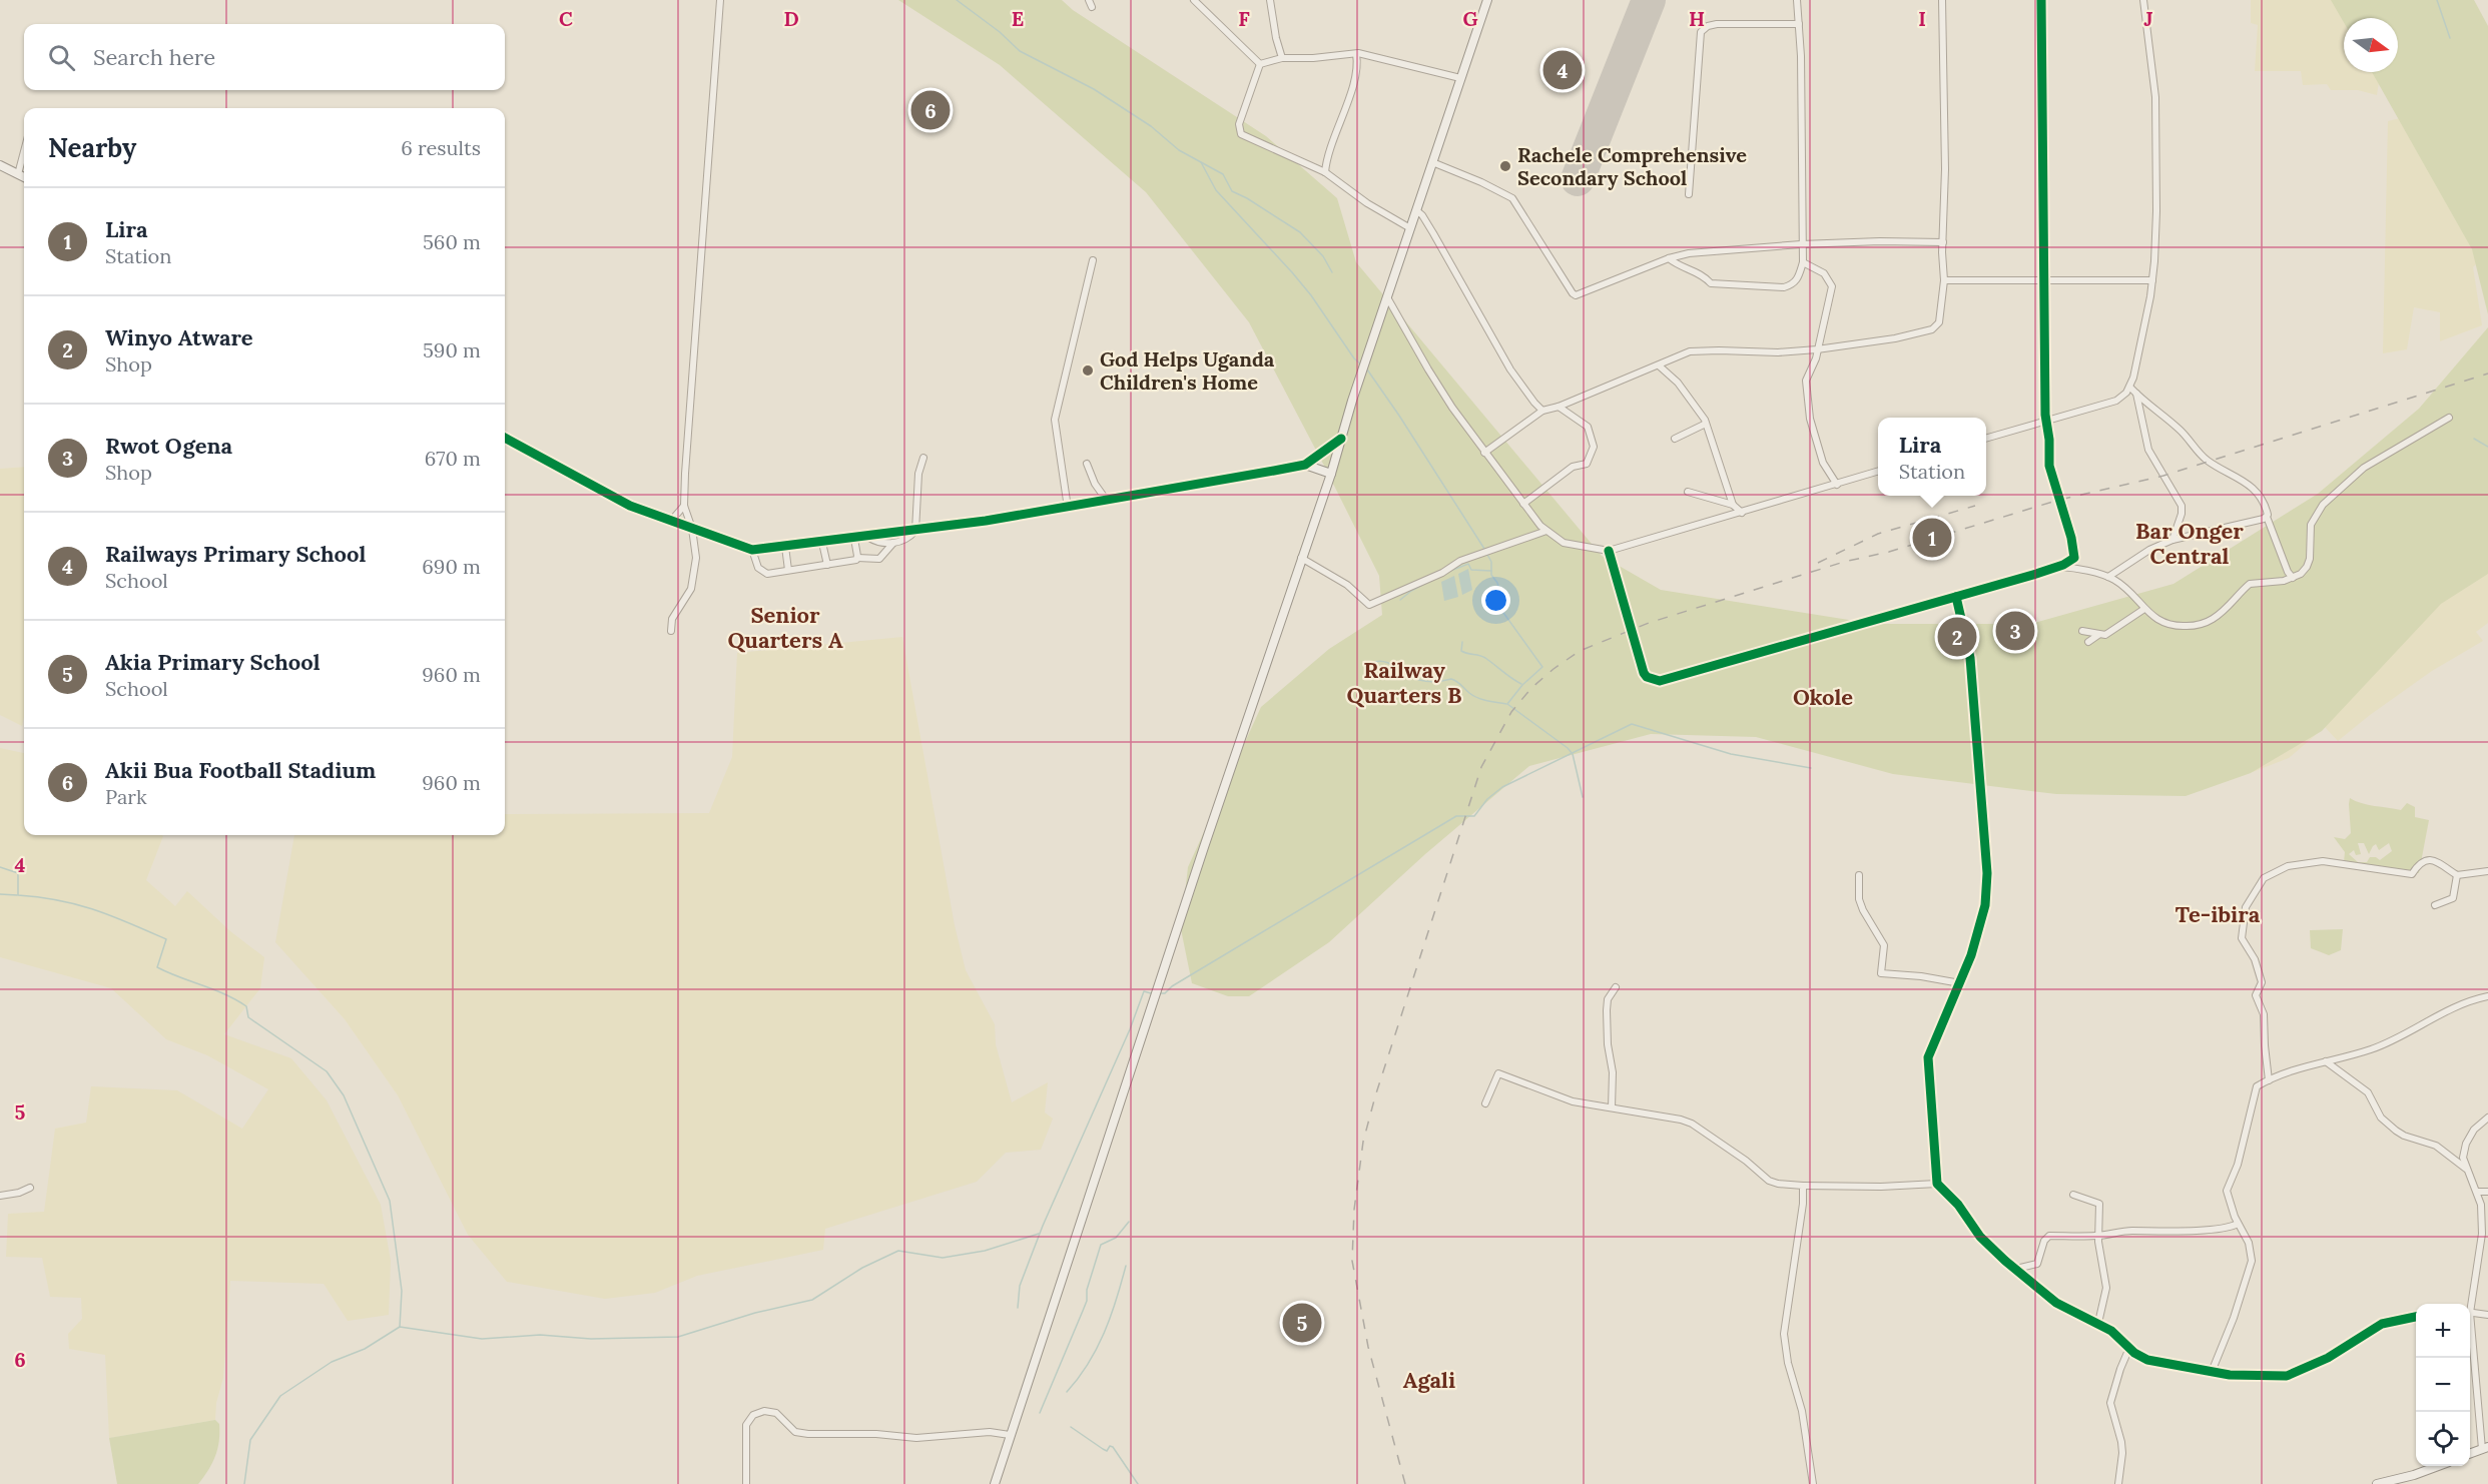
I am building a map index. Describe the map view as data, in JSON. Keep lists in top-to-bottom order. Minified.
{"districts":["Bar Onger Central","Senior Quarters A","Railway Quarters B","Okole","Te-ibira","Agali"],"places":["Rachele Comprehensive Secondary School","God Helps Uganda Children's Home"],"north":"right","page":{"search":"Search here","pins":["4","6","1","3","2","5"],"heading":["Nearby","6 results"],"list":[{"mark":"1","name":"Lira","note":"Station","value":"560 m"},{"mark":"2","name":"Winyo Atware","note":"Shop","value":"590 m"},{"mark":"3","name":"Rwot Ogena","note":"Shop","value":"670 m"},{"mark":"4","name":"Railways Primary School","note":"School","value":"690 m"},{"mark":"5","name":"Akia Primary School","note":"School","value":"960 m"},{"mark":"6","name":"Akii Bua Football Stadium","note":"Park","value":"960 m"}],"popup":["Lira","Station"],"map_buttons":["+","−"]},"grid":{"columns":["C","D","E","F","G","H","I","J"],"rows":["4","5","6"]}}
